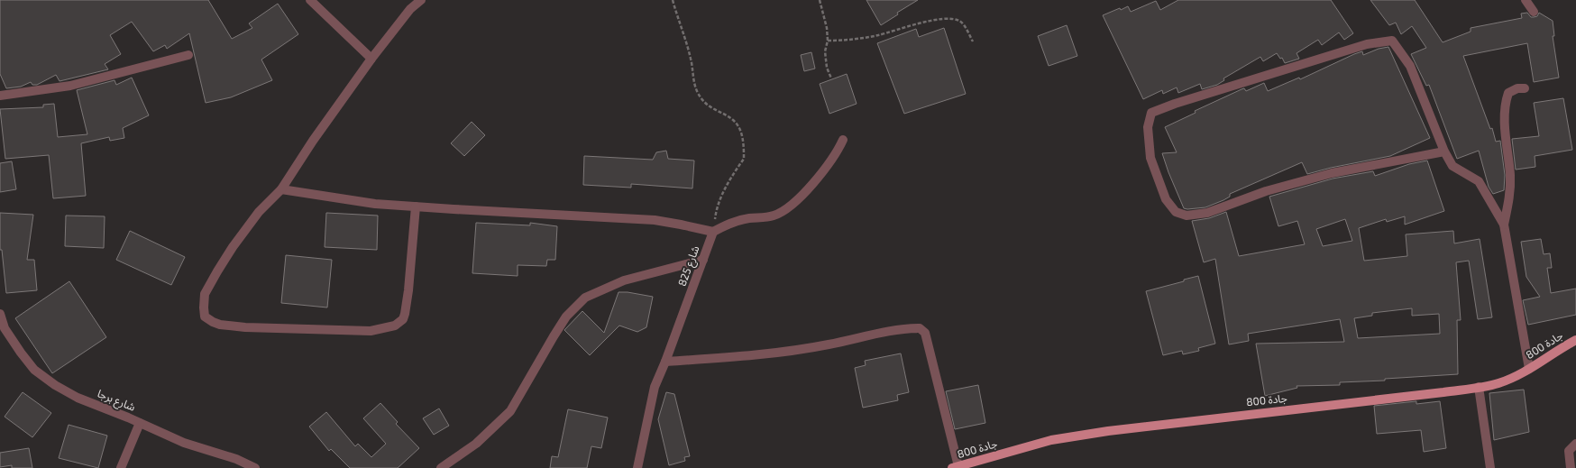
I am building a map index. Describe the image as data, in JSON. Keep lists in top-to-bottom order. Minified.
{"streets":{"main road":["جادة 800"],"street":["شارع 825","شارع برجا"]}}
